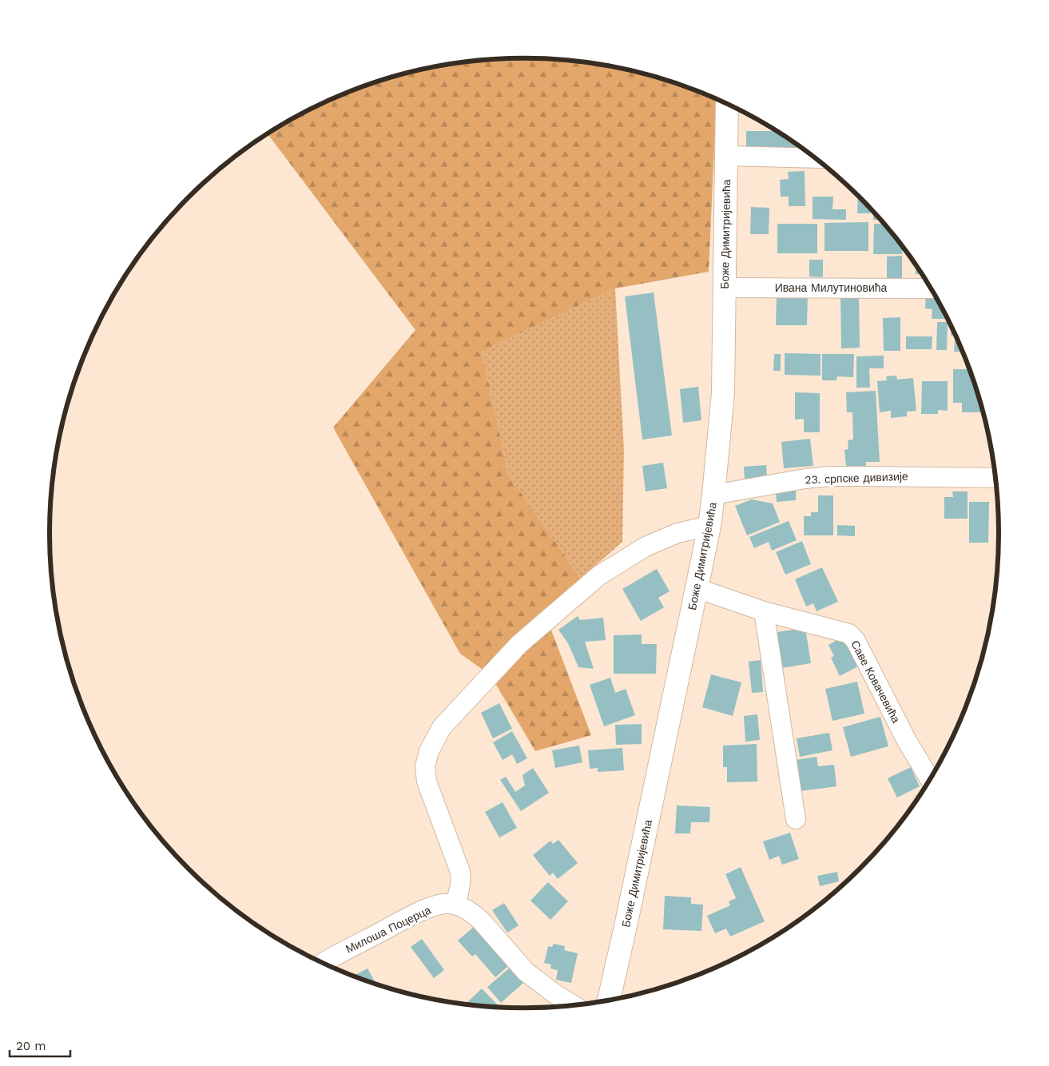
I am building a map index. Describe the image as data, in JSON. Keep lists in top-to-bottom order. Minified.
{"streets":{"main road":["Боже Димитријевића"],"street":["Ивана Милутиновића","23. српске дивизије","Саве Ковачевића","Милоша Поцерца"]},"crossings":[["Боже Димитријевића","Ивана Милутиновића"],["Боже Димитријевића","23. српске дивизије"],["Боже Димитријевића","Саве Ковачевића"]],"scale_bar":"20 m"}
